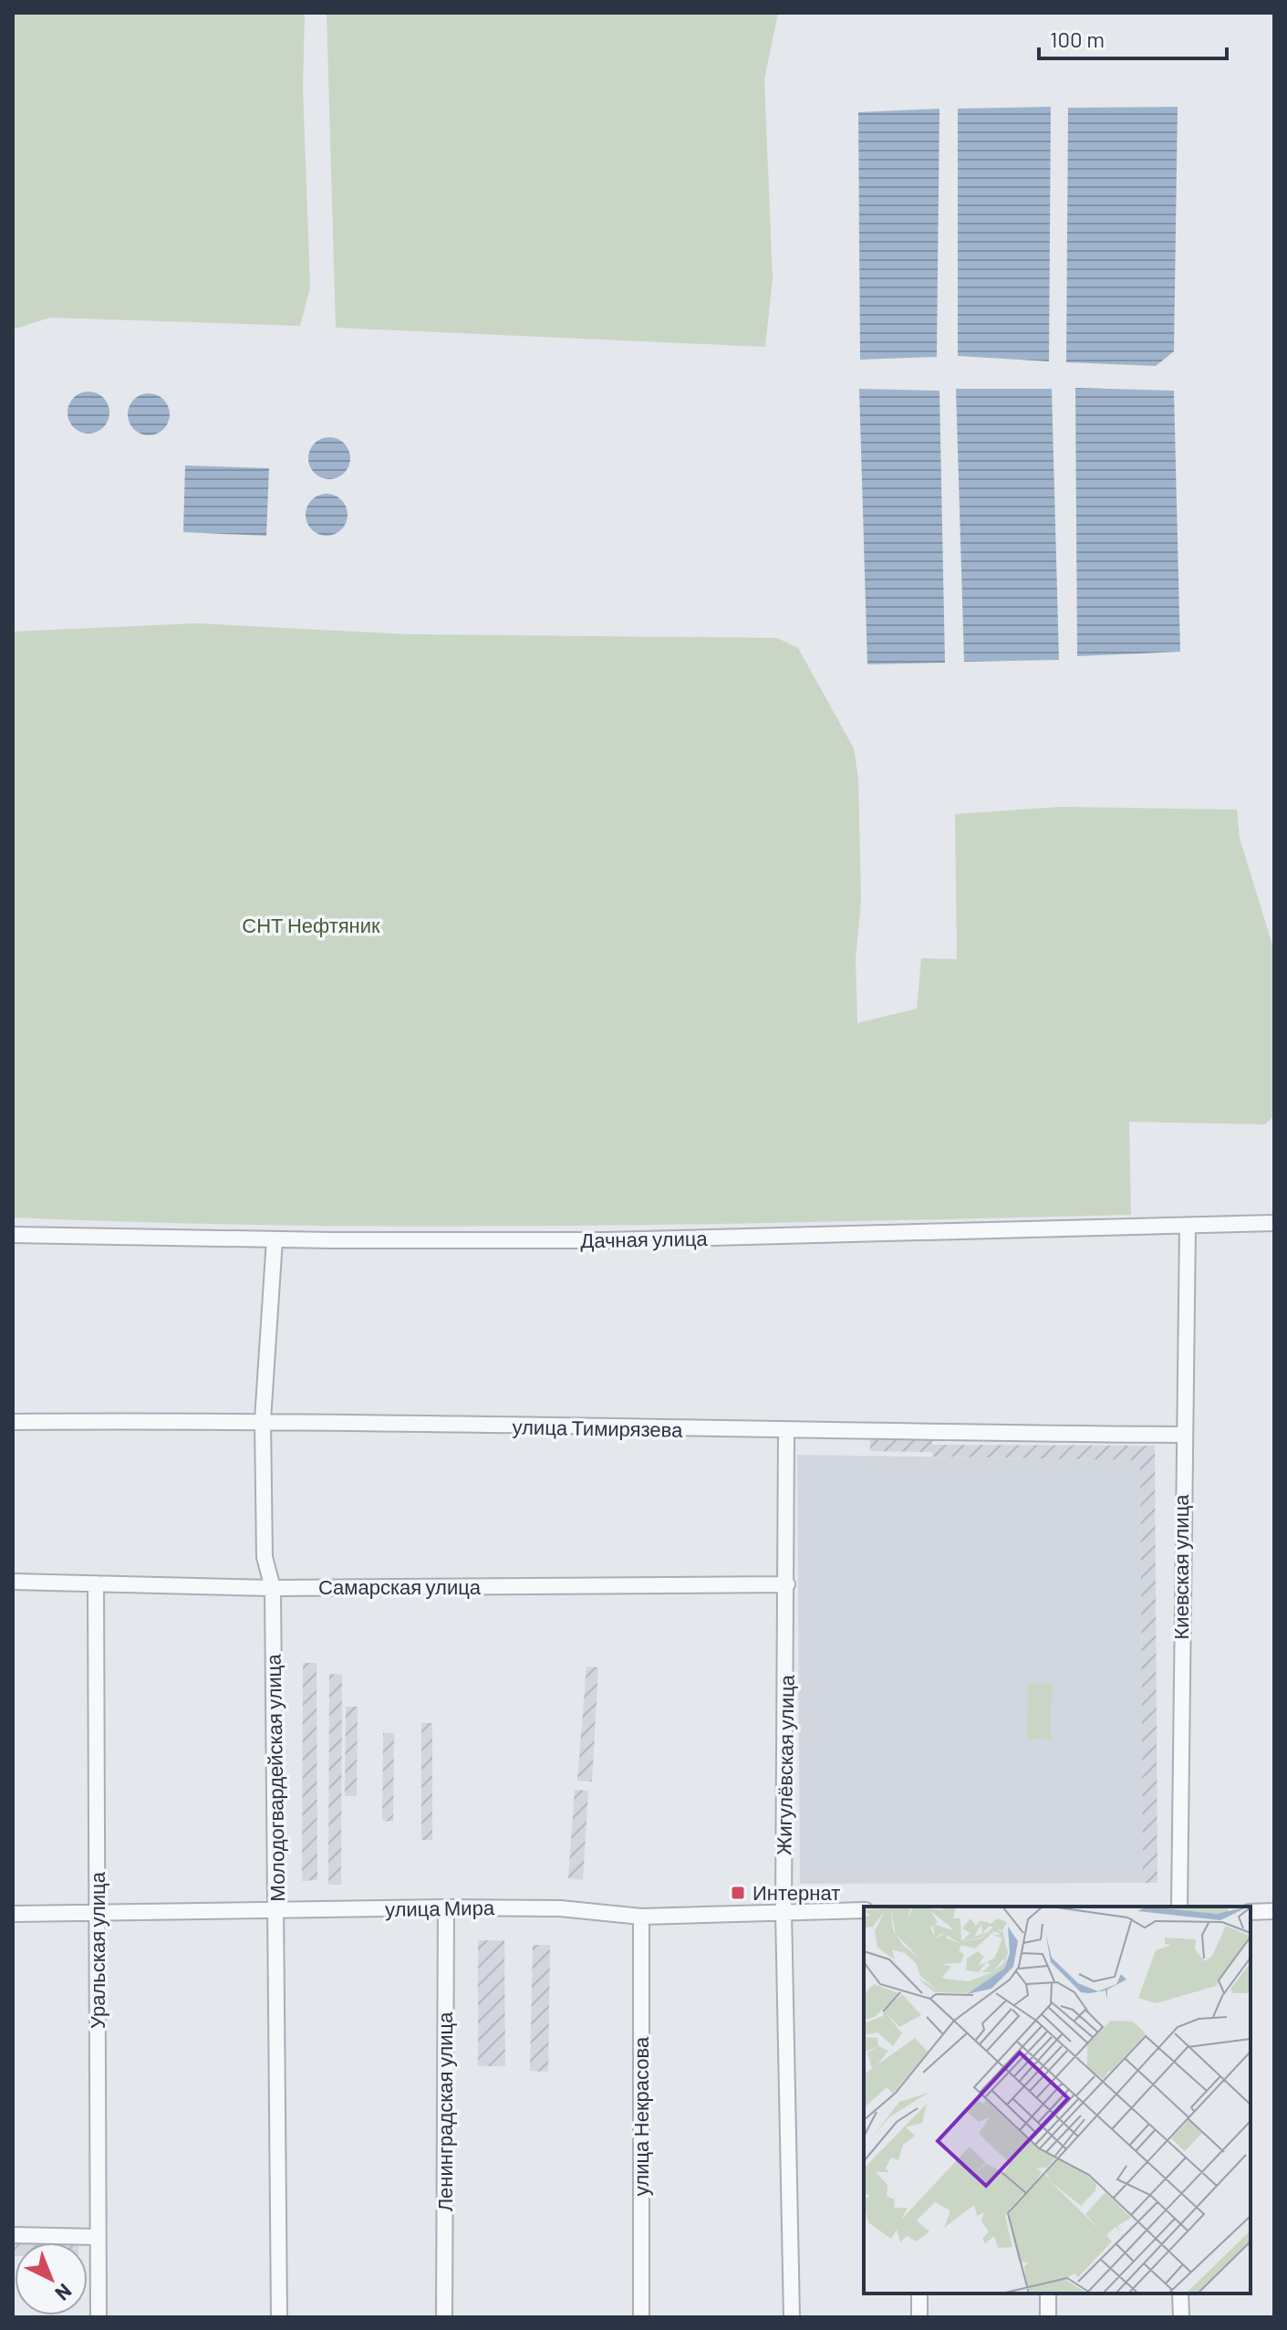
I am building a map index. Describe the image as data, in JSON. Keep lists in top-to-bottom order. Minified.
{"streets":{"street":["Дачная улица","улица Тимирязева","Киевская улица","Самарская улица","Жигулёвская улица","Молодогвардейская улица","улица Мира","Уральская улица","Ленинградская улица","улица Некрасова"]},"crossings":[["Дачная улица","Киевская улица"],["Дачная улица","Молодогвардейская улица"],["улица Тимирязева","Киевская улица"],["улица Тимирязева","Жигулёвская улица"],["улица Тимирязева","Молодогвардейская улица"],["Самарская улица","Жигулёвская улица"],["Самарская улица","Молодогвардейская улица"],["Самарская улица","Уральская улица"],["Жигулёвская улица","улица Мира"],["Молодогвардейская улица","улица Мира"],["улица Мира","Уральская улица"],["улица Мира","Ленинградская улица"],["улица Мира","улица Некрасова"]],"parks":["СНТ Нефтяник"],"places":{"transit":["Интернат"]},"scale_bar":"100 m","north":"bottom right"}
